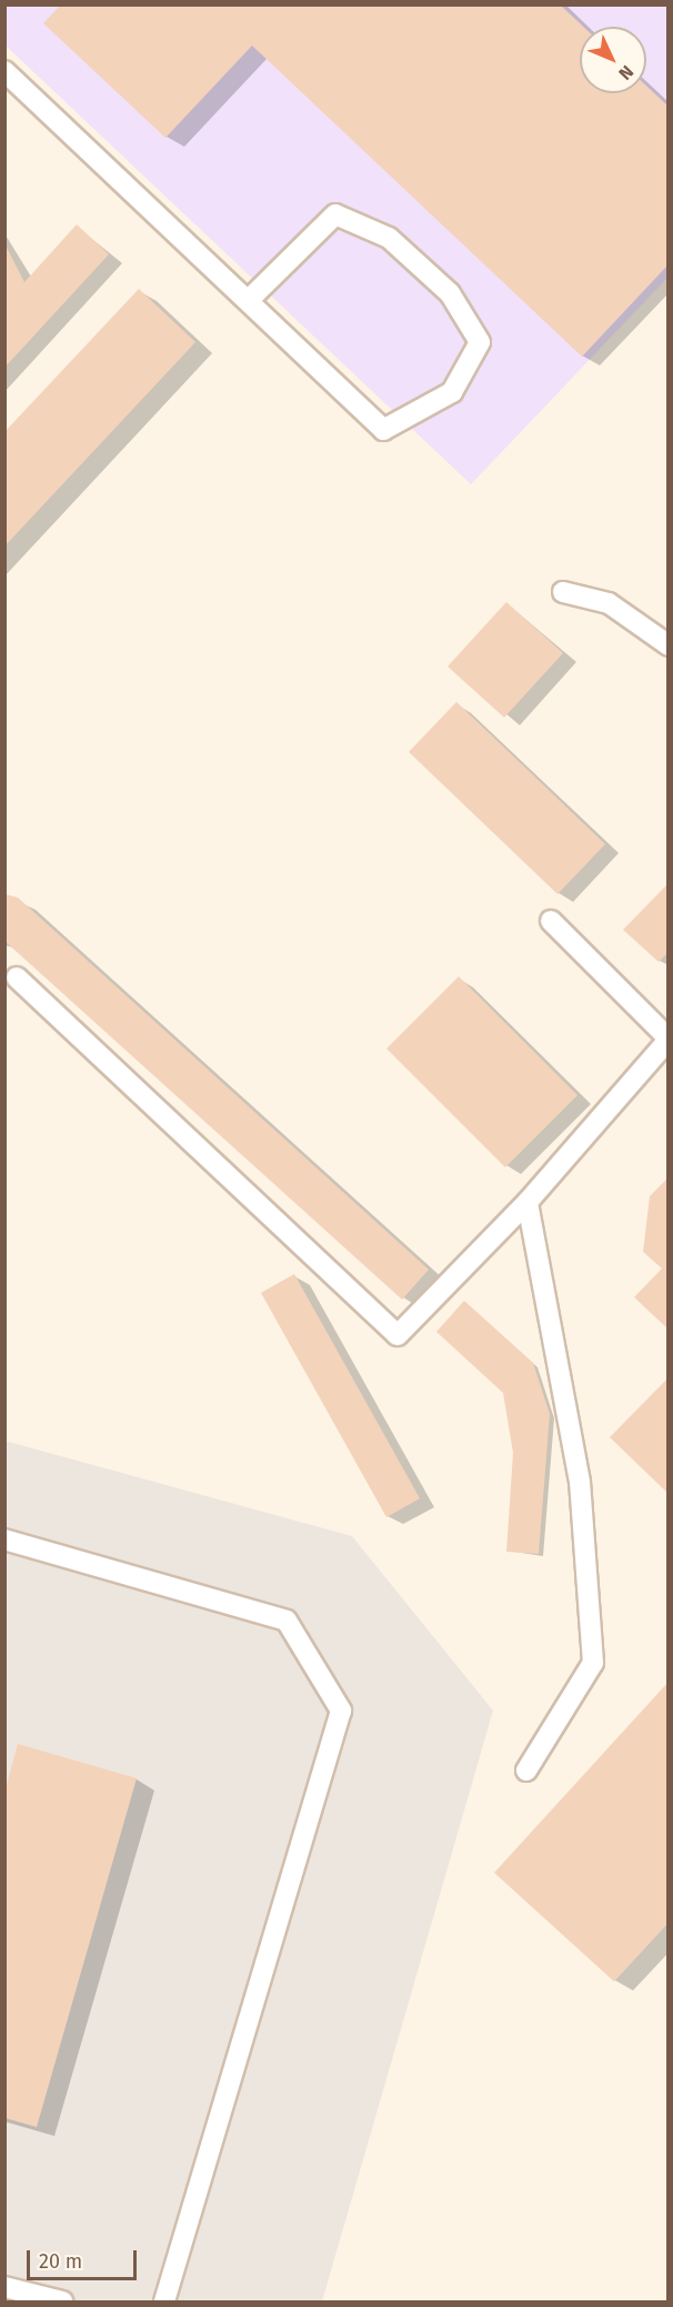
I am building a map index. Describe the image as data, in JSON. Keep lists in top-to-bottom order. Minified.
{"scale_bar":"20 m","north":"bottom right"}
